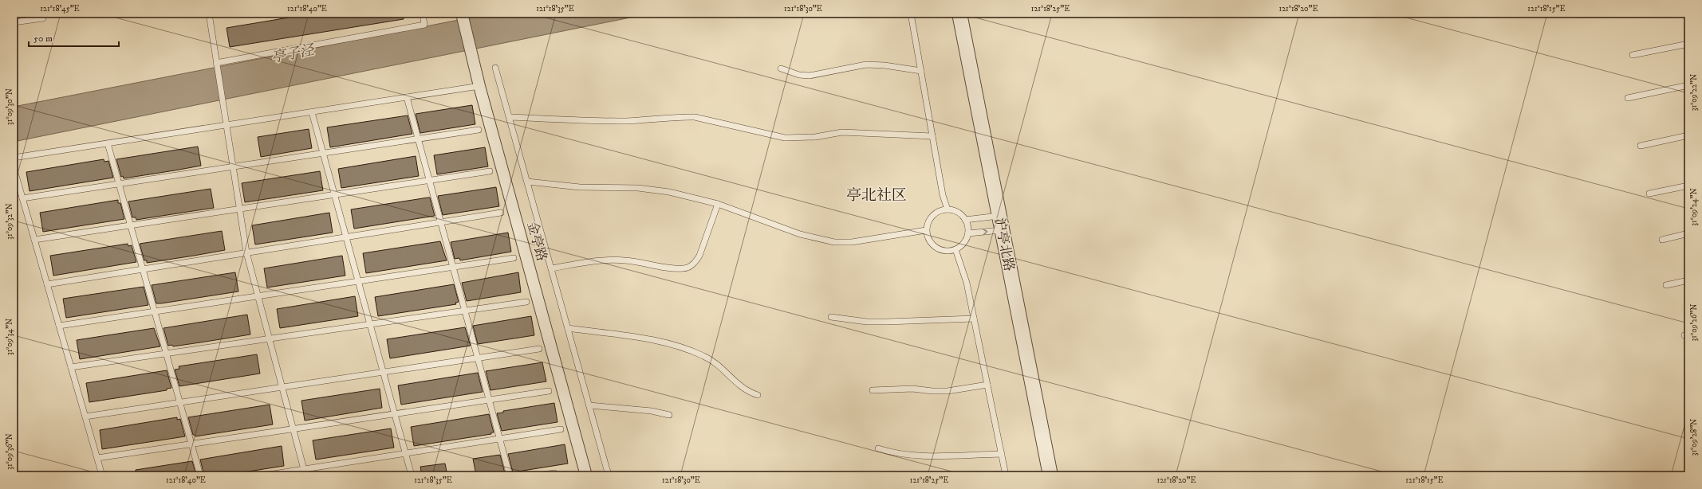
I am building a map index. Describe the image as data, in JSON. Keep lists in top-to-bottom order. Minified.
{"streets":{"street":["金亭路","沪亭北路"]},"districts":["亭北社区"],"water":["亭子泾"],"scale_bar":"50 m","coordinates":["121°18'45\"E","121°18'40\"E","121°18'35\"E","121°18'30\"E","121°18'25\"E","121°18'20\"E","121°18'15\"E","31°09'22\"N","31°09'30\"N","31°09'24\"N","31°09'32\"N","31°09'26\"N","31°09'34\"N","31°09'28\"N","31°09'36\"N"]}
